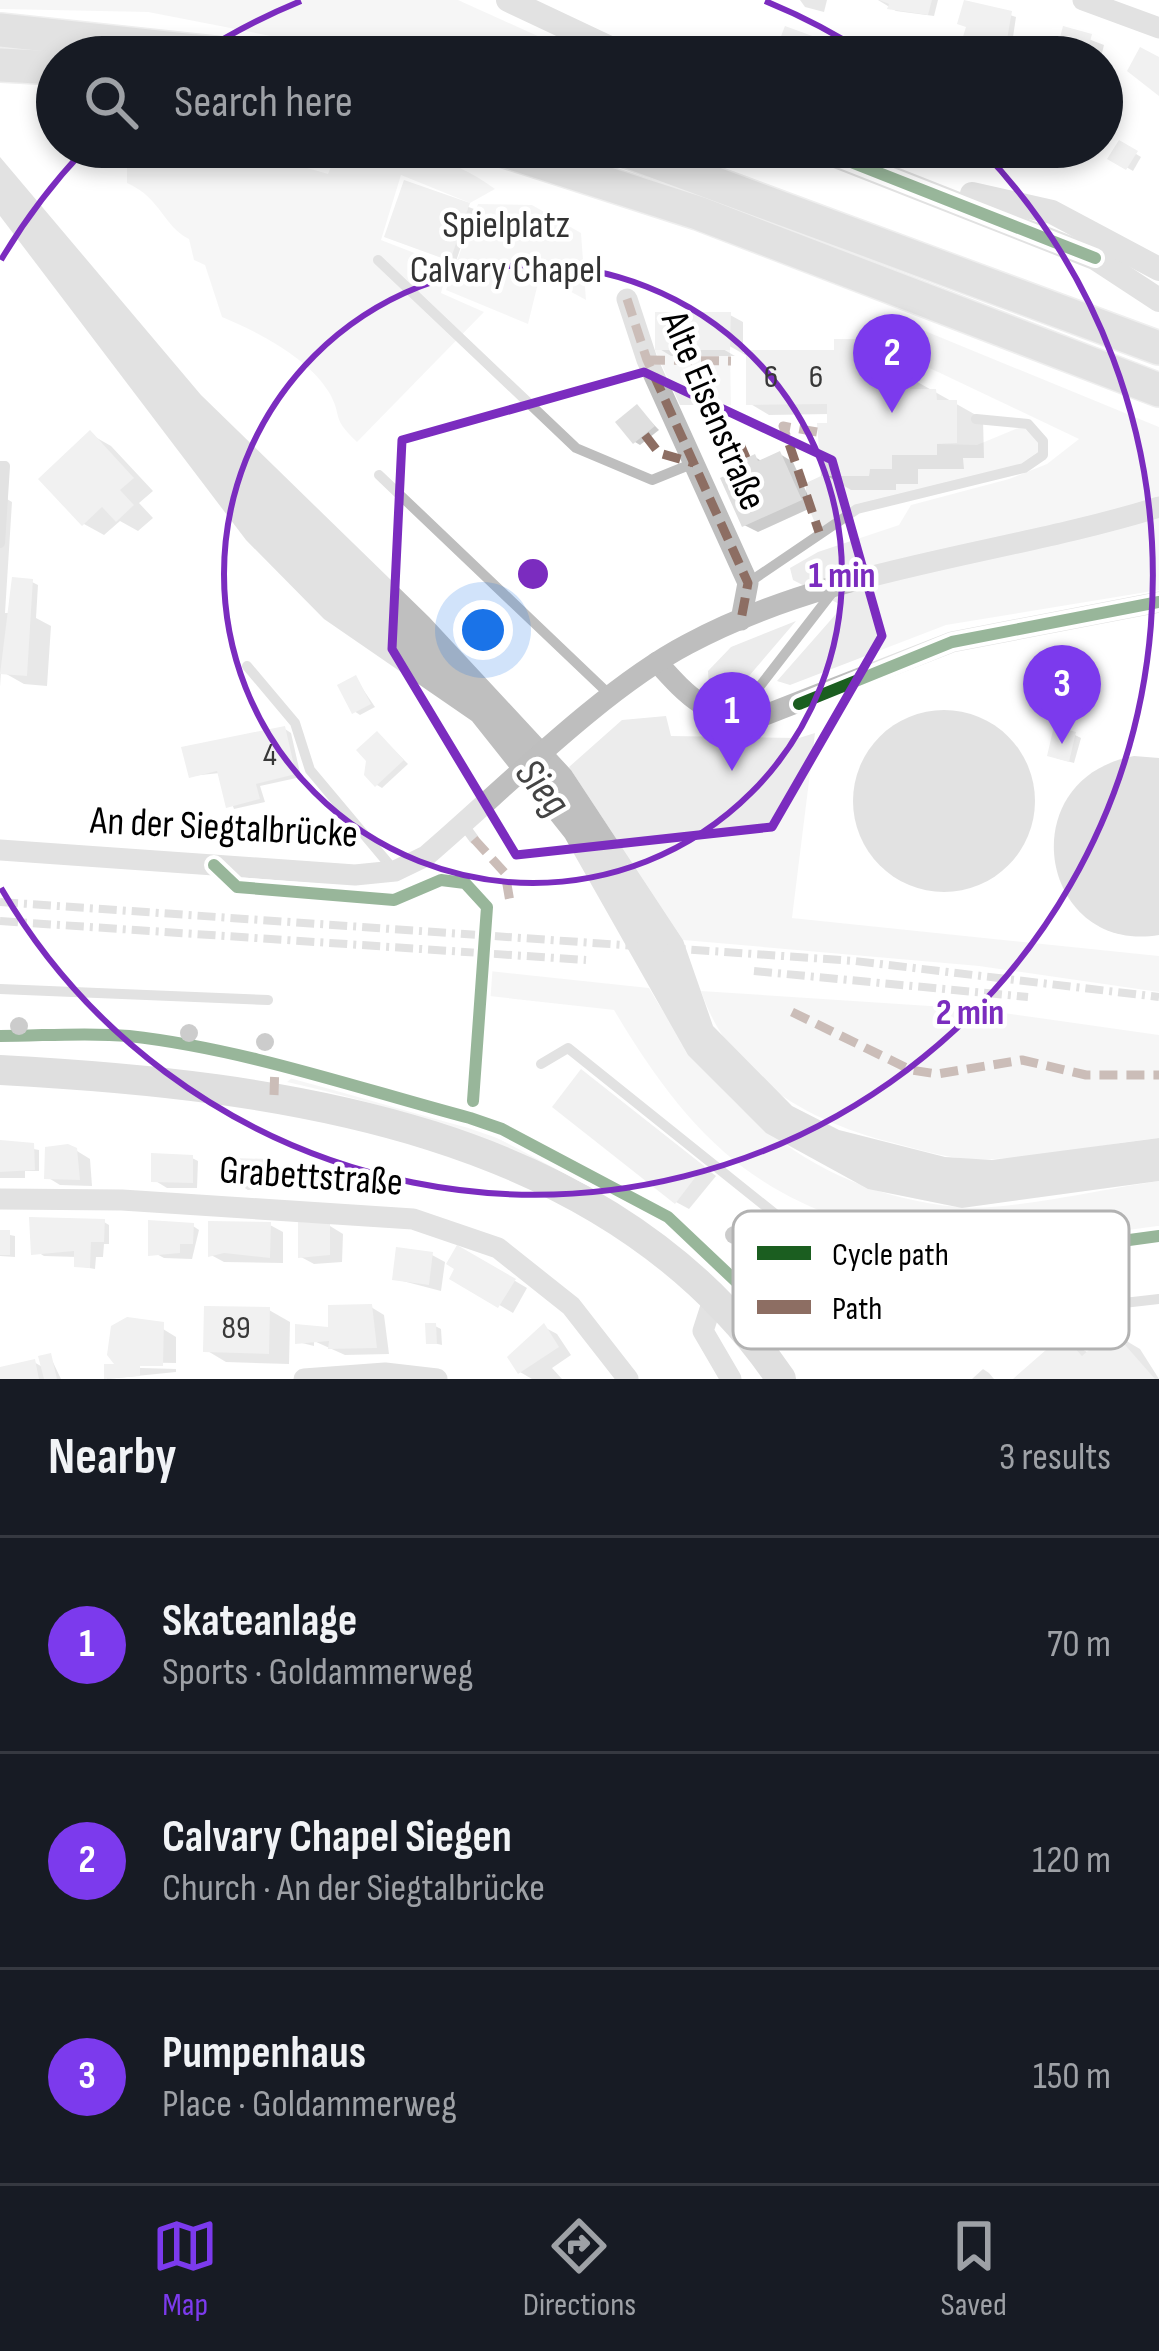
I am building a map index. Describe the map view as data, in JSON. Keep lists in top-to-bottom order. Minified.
{"streets":{"street":["Alte Eisenstraße","An der Siegtalbrücke","Grabettstraße"]},"water":["Sieg"],"parks":["Spielplatz Calvary Chapel"],"house_numbers":["6","6","4","89"],"legend":["Cycle path","Path"],"page":{"search":"Search here","pins":["2","3","1"],"heading":["Nearby","3 results"],"list":[{"mark":"1","name":"Skateanlage","note":"Sports · Goldammerweg","value":"70 m"},{"mark":"2","name":"Calvary Chapel Siegen","note":"Church · An der Siegtalbrücke","value":"120 m"},{"mark":"3","name":"Pumpenhaus","note":"Place · Goldammerweg","value":"150 m"}],"nav":["Map","Directions","Saved"]},"rings":["1 min","2 min"]}
